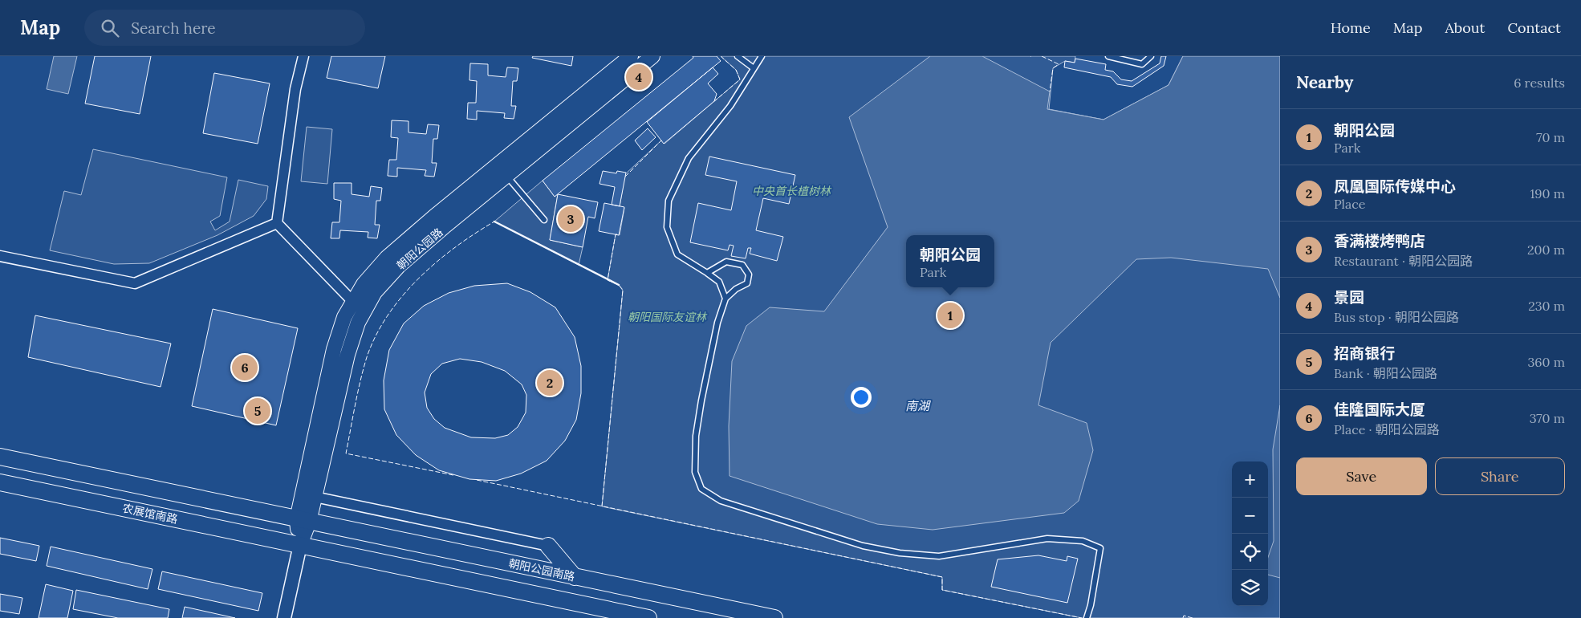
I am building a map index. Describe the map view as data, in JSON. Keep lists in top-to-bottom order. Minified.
{"streets":{"main road":["朝阳公园路","农展馆南路","朝阳公园南路"]},"crossings":[["朝阳公园路","朝阳公园南路"]],"water":["南湖"],"parks":["中央首长植树林","朝阳国际友谊林"],"page":{"header":"Map","search":"Search here","nav":["Home","Map","About","Contact"],"heading":["Nearby","6 results"],"pins":["4","3","1","6","2","5"],"list":[{"mark":"1","name":"朝阳公园","note":"Park","value":"70 m"},{"mark":"2","name":"凤凰国际传媒中心","note":"Place","value":"190 m"},{"mark":"3","name":"香满楼烤鸭店","note":"Restaurant · 朝阳公园路","value":"200 m"},{"mark":"4","name":"景园","note":"Bus stop · 朝阳公园路","value":"230 m"},{"mark":"5","name":"招商银行","note":"Bank · 朝阳公园路","value":"360 m"},{"mark":"6","name":"佳隆国际大厦","note":"Place · 朝阳公园路","value":"370 m"}],"popup":["朝阳公园","Park"],"buttons":["Save","Share"],"map_buttons":["+","−"]}}
